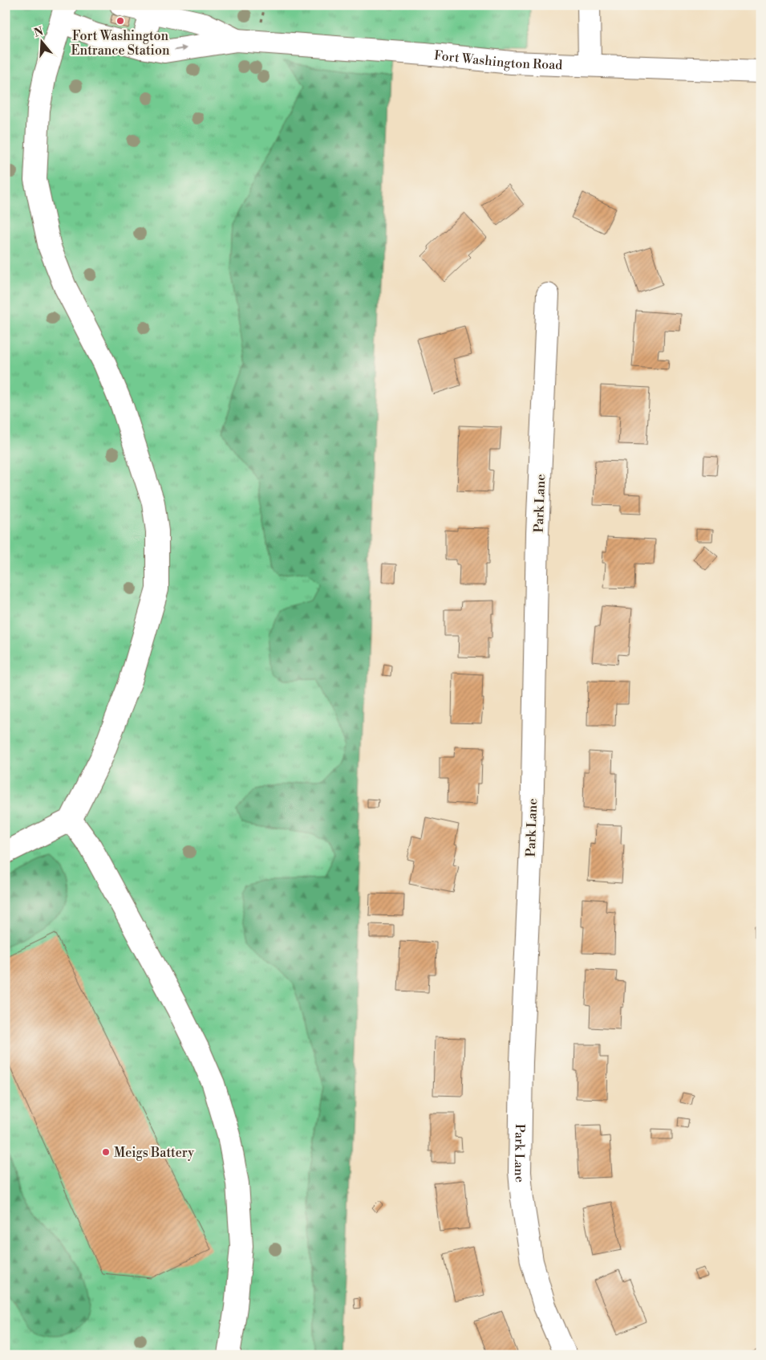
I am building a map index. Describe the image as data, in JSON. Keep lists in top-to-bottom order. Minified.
{"streets":{"street":["Fort Washington Road","Park Lane"]},"places":["Fort Washington Entrance Station","Meigs Battery"],"north":"top"}
